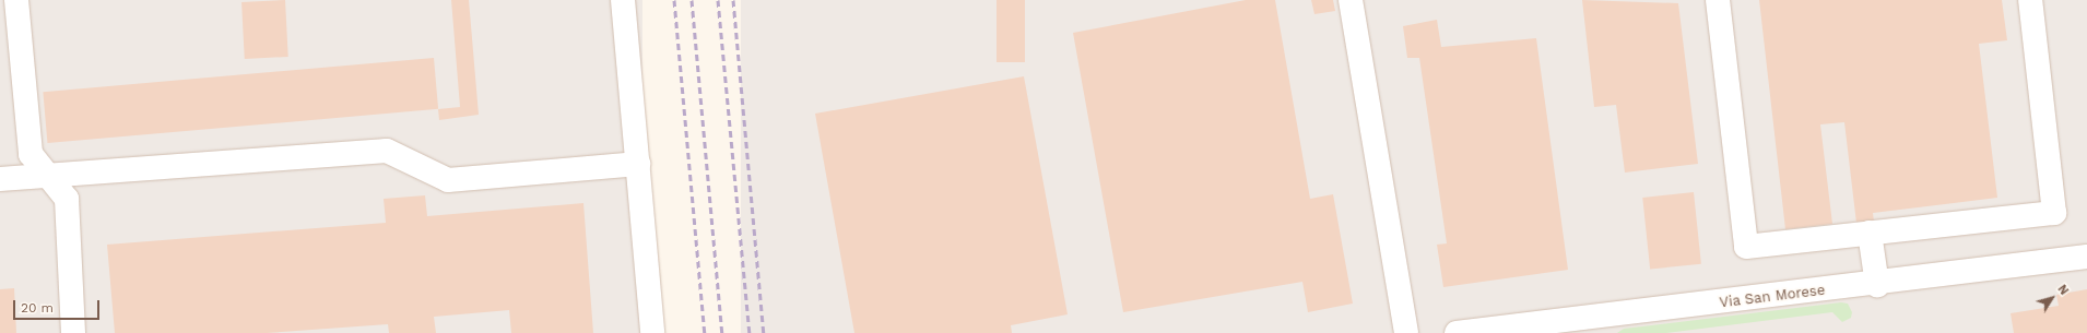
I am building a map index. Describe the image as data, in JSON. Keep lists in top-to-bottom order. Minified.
{"streets":{"street":["Via San Morese"]},"scale_bar":"20 m","north":"top right"}
